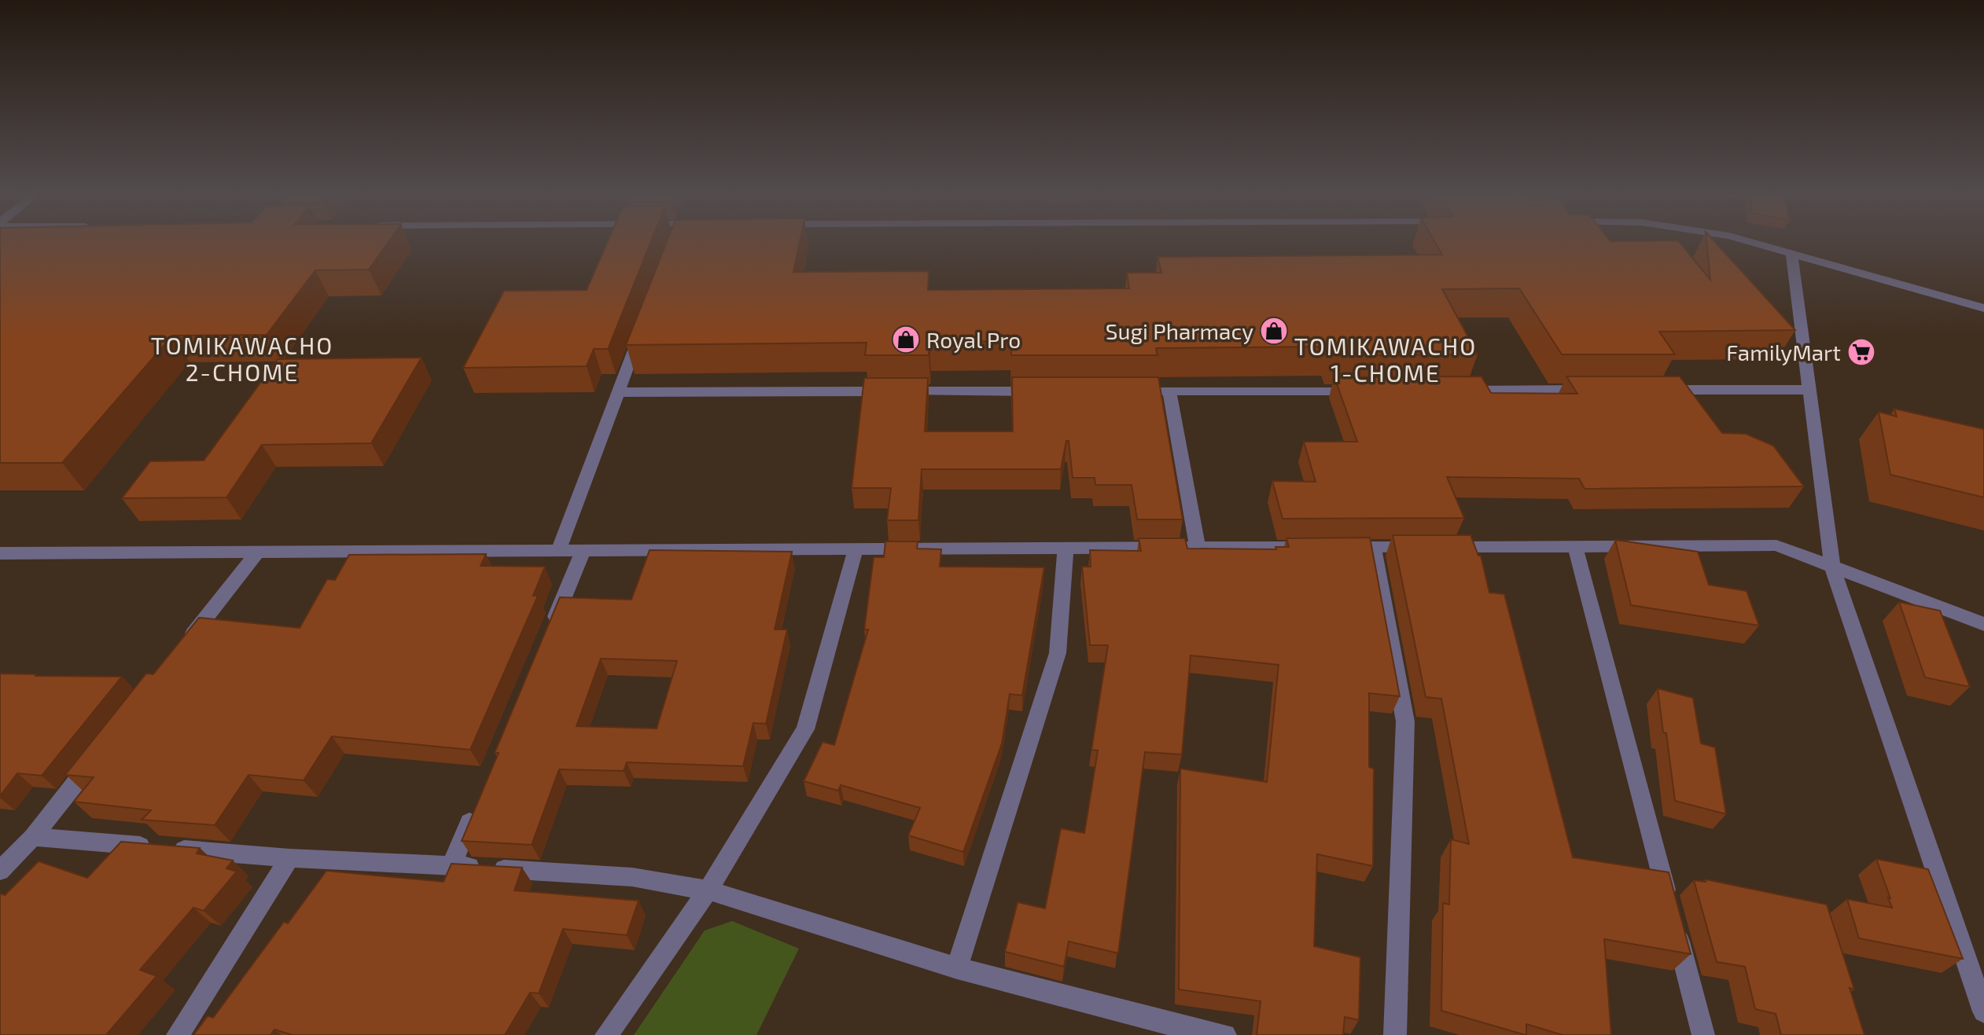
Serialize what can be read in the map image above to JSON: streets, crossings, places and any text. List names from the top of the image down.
{
  "districts": ["TOMIKAWACHO 2-CHOME", "TOMIKAWACHO 1-CHOME"],
  "places": {
    "shop": ["Sugi Pharmacy", "Royal Pro"],
    "supermarket": ["FamilyMart"]
  }
}
